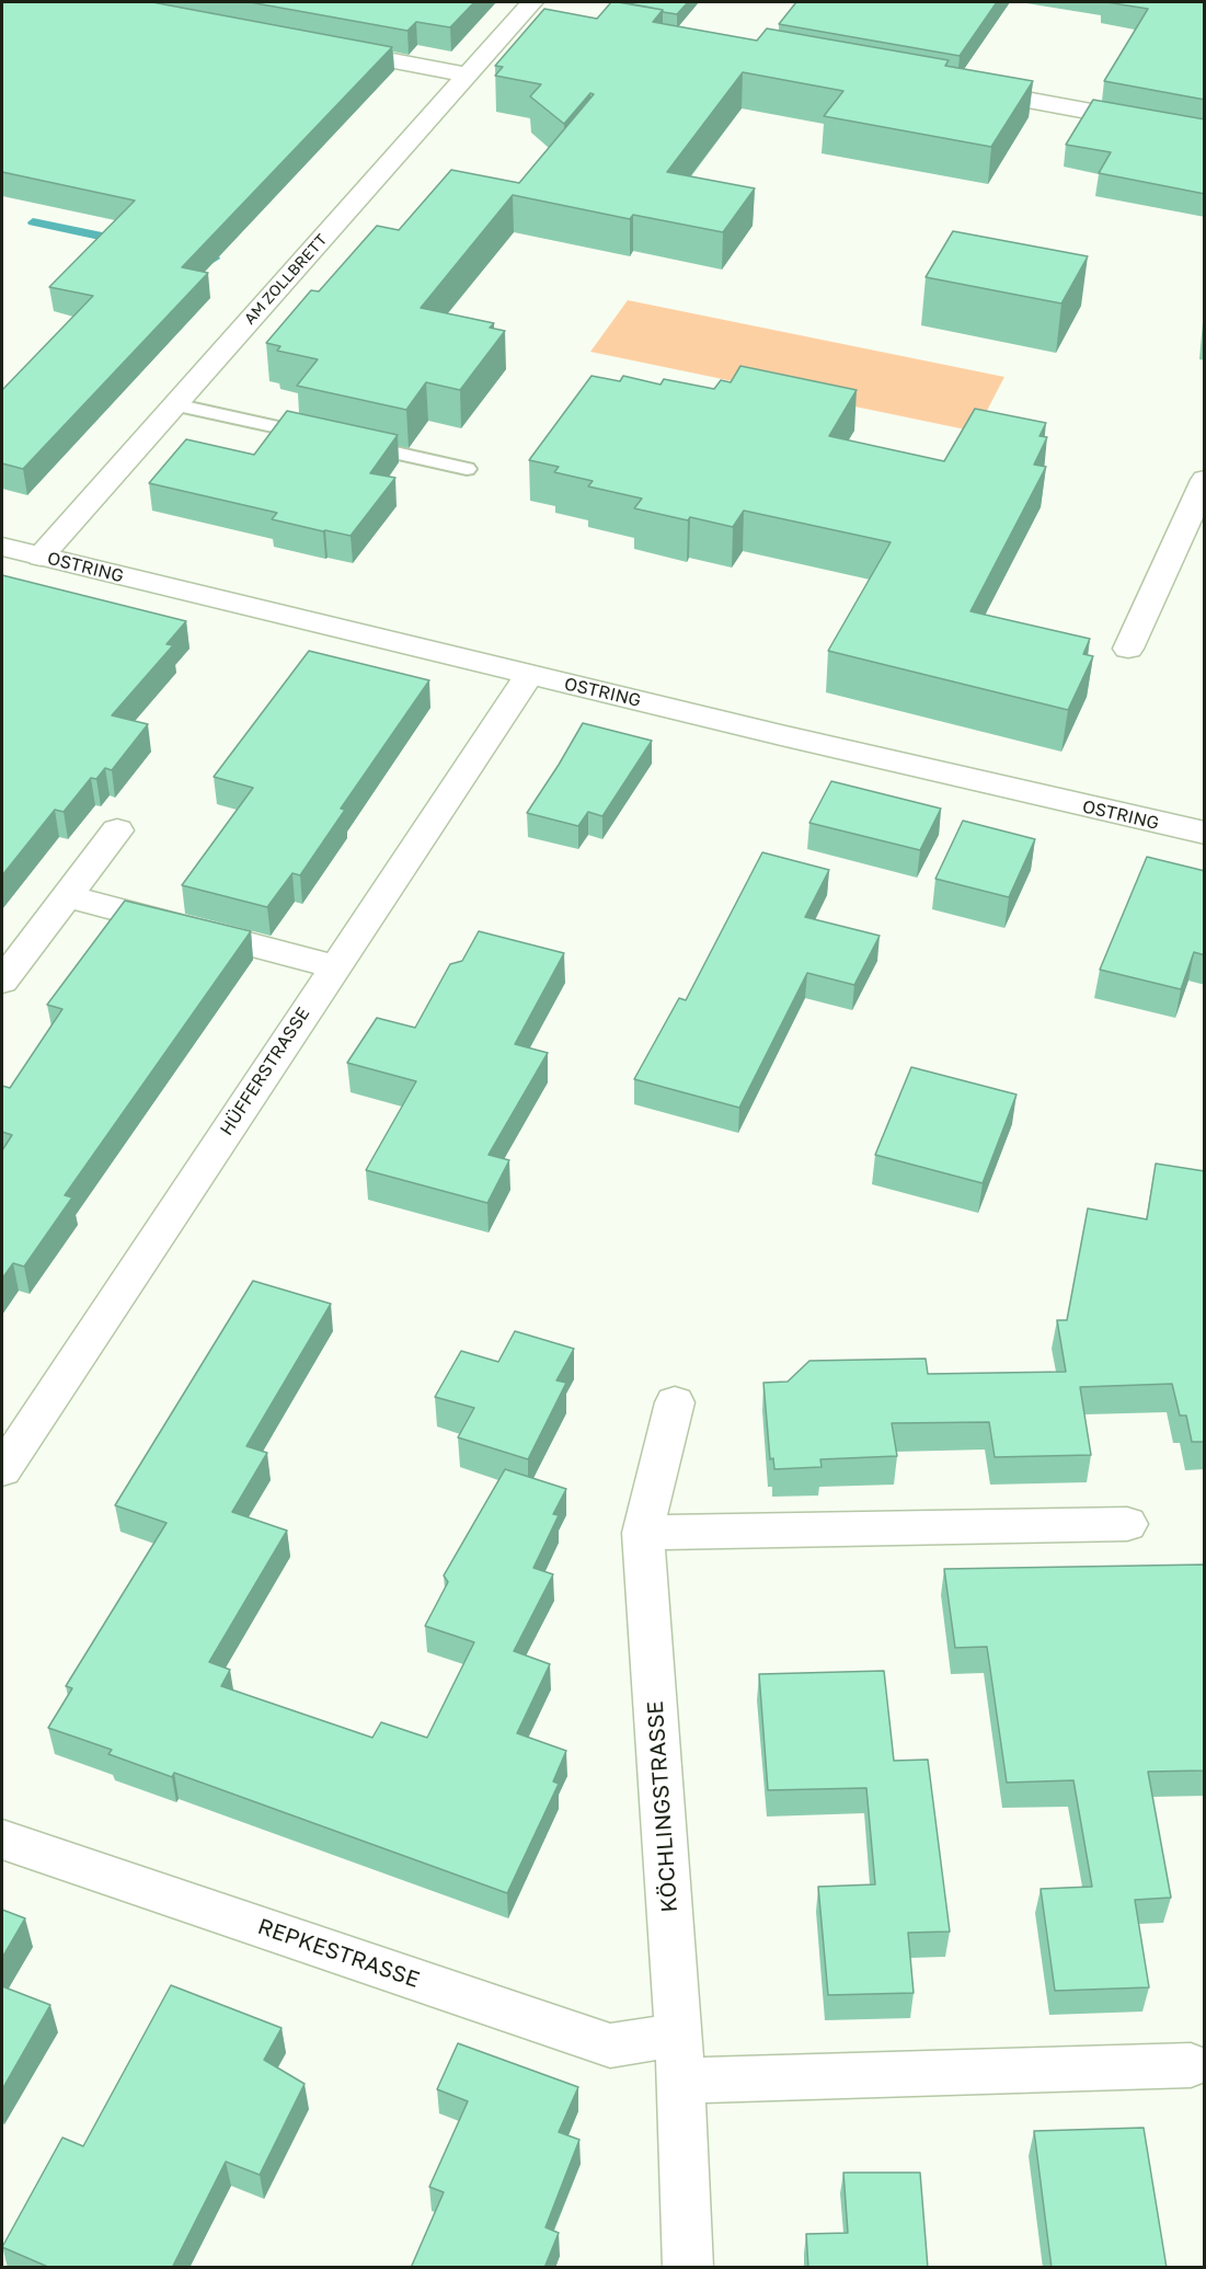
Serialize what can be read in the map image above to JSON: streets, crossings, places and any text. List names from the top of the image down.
{
  "streets": {
    "street": [
      "AM ZOLLBRETT",
      "OSTRING",
      "HÜFFERSTRASSE",
      "KÖCHLINGSTRASSE",
      "REPKESTRASSE"
    ]
  },
  "crossings": [
    ["AM ZOLLBRETT", "OSTRING"],
    ["OSTRING", "HÜFFERSTRASSE"],
    ["KÖCHLINGSTRASSE", "REPKESTRASSE"]
  ]
}
